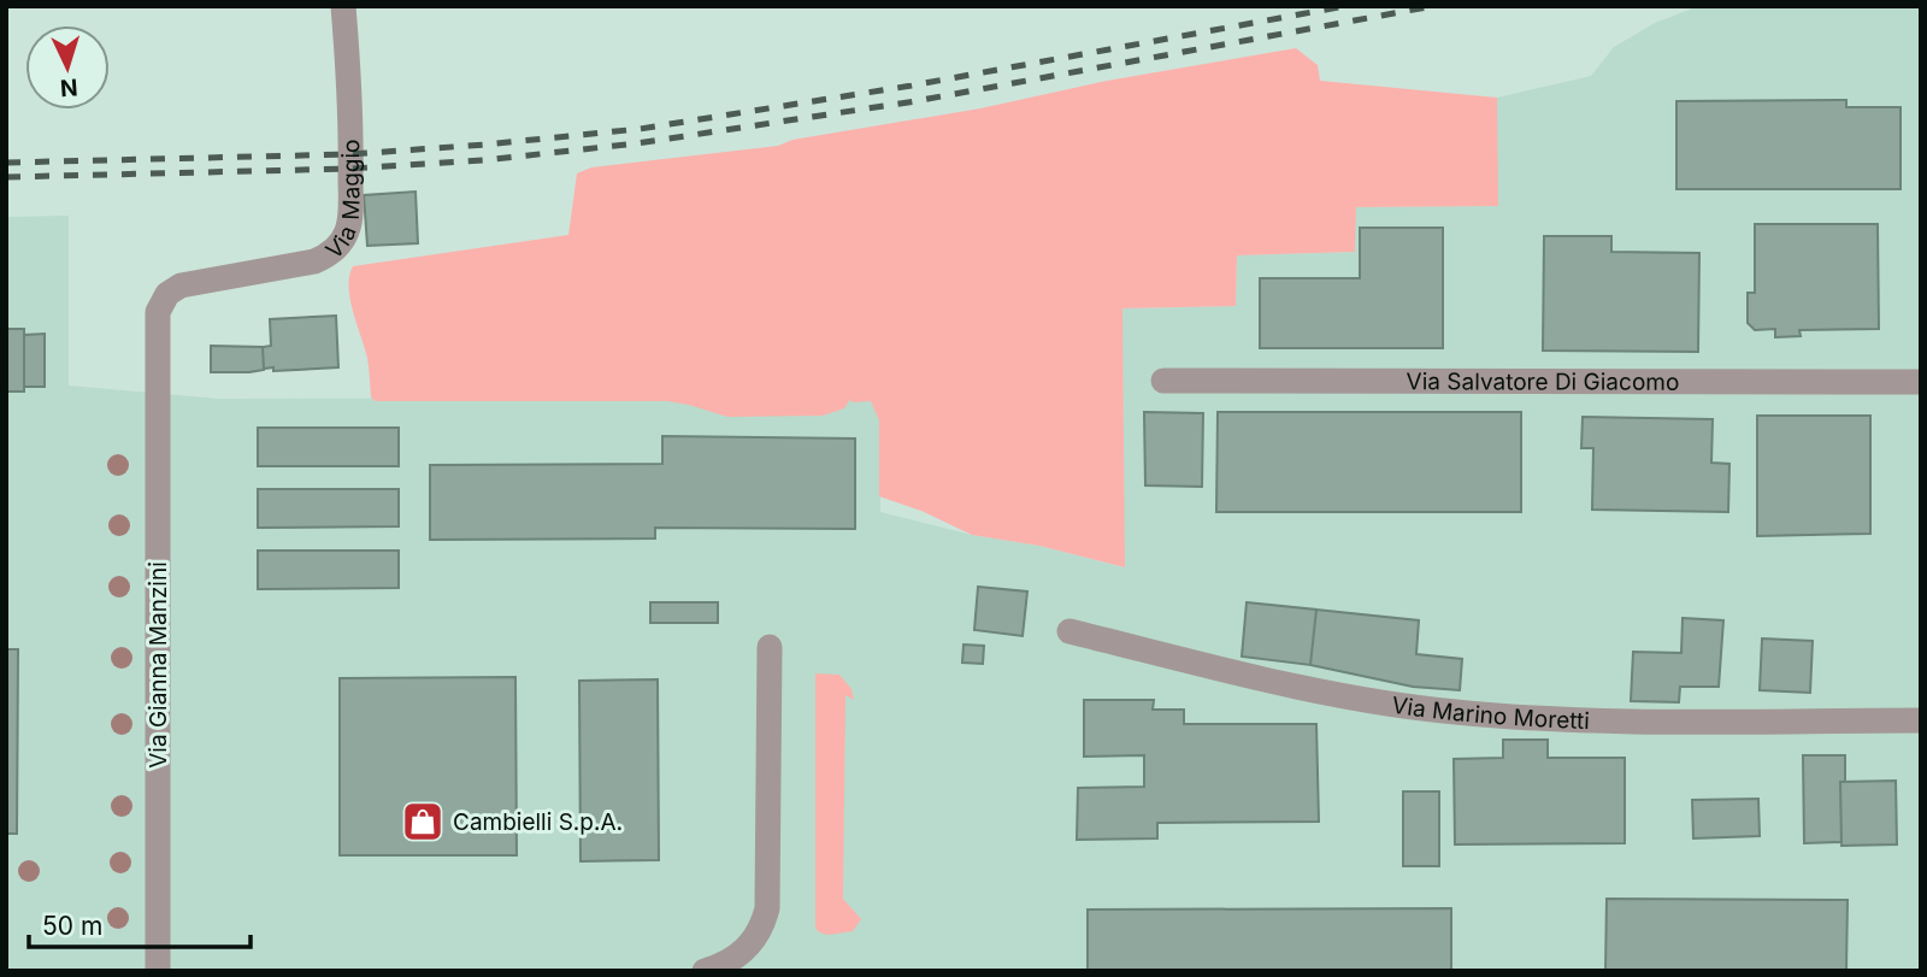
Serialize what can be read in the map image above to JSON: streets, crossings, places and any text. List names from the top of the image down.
{
  "streets": {
    "street": [
      "Via Maggio",
      "Via Salvatore Di Giacomo",
      "Via Gianna Manzini",
      "Via Marino Moretti"
    ]
  },
  "crossings": [
    ["Via Maggio", "Via Gianna Manzini"]
  ],
  "places": {
    "shop": ["Cambielli S.p.A."]
  },
  "scale_bar": "50 m",
  "north": "bottom"
}
